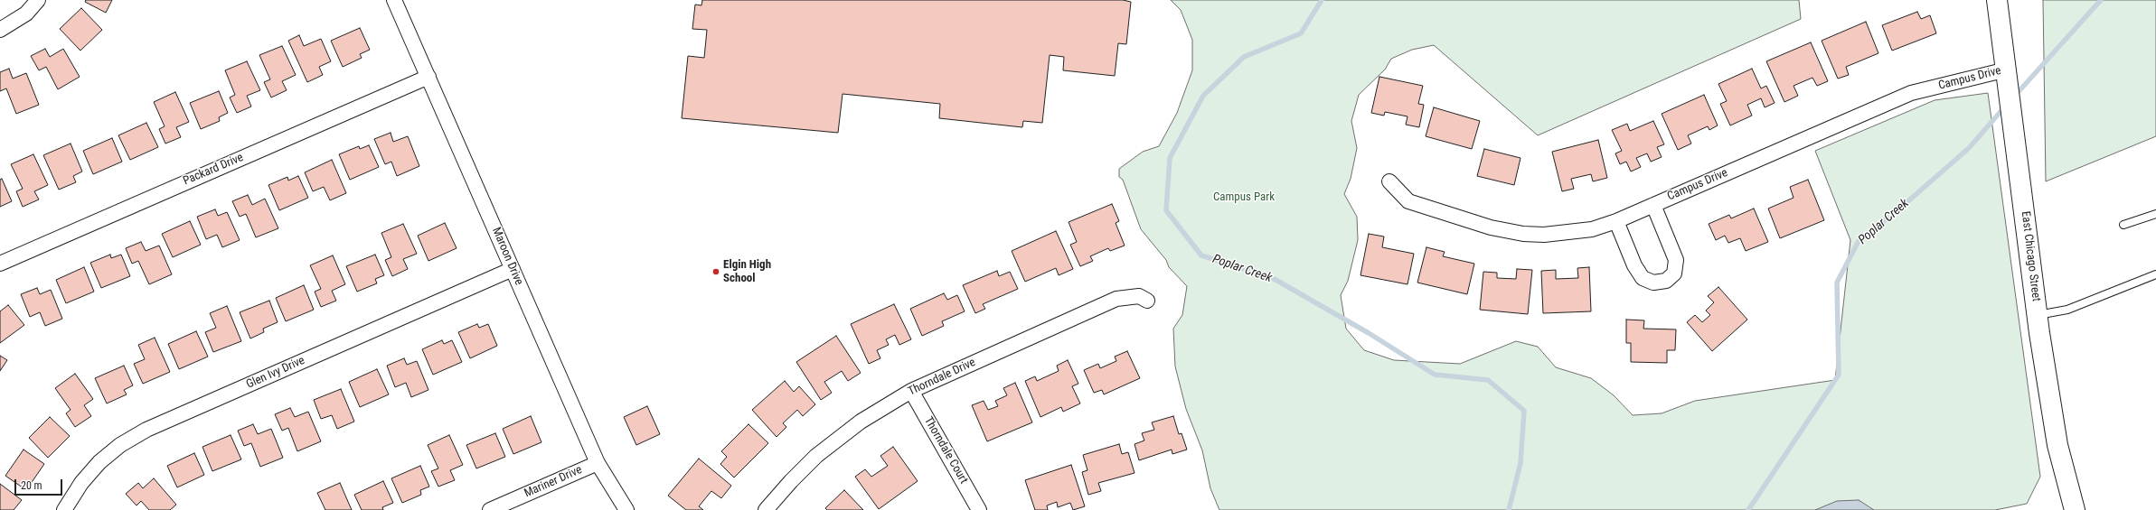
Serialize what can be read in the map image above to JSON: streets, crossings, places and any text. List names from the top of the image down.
{
  "streets": {
    "main road": ["East Chicago Street"],
    "street": [
      "Campus Drive",
      "Packard Drive",
      "Maroon Drive",
      "Glen Ivy Drive",
      "Thorndale Drive",
      "Thorndale Court",
      "Mariner Drive"
    ]
  },
  "crossings": [
    ["Campus Drive", "East Chicago Street"],
    ["Packard Drive", "Maroon Drive"],
    ["Maroon Drive", "Glen Ivy Drive"],
    ["Maroon Drive", "Mariner Drive"],
    ["Thorndale Drive", "Thorndale Court"]
  ],
  "water": ["Poplar Creek"],
  "parks": ["Campus Park"],
  "places": ["Elgin High School"],
  "scale_bar": "20 m"
}
